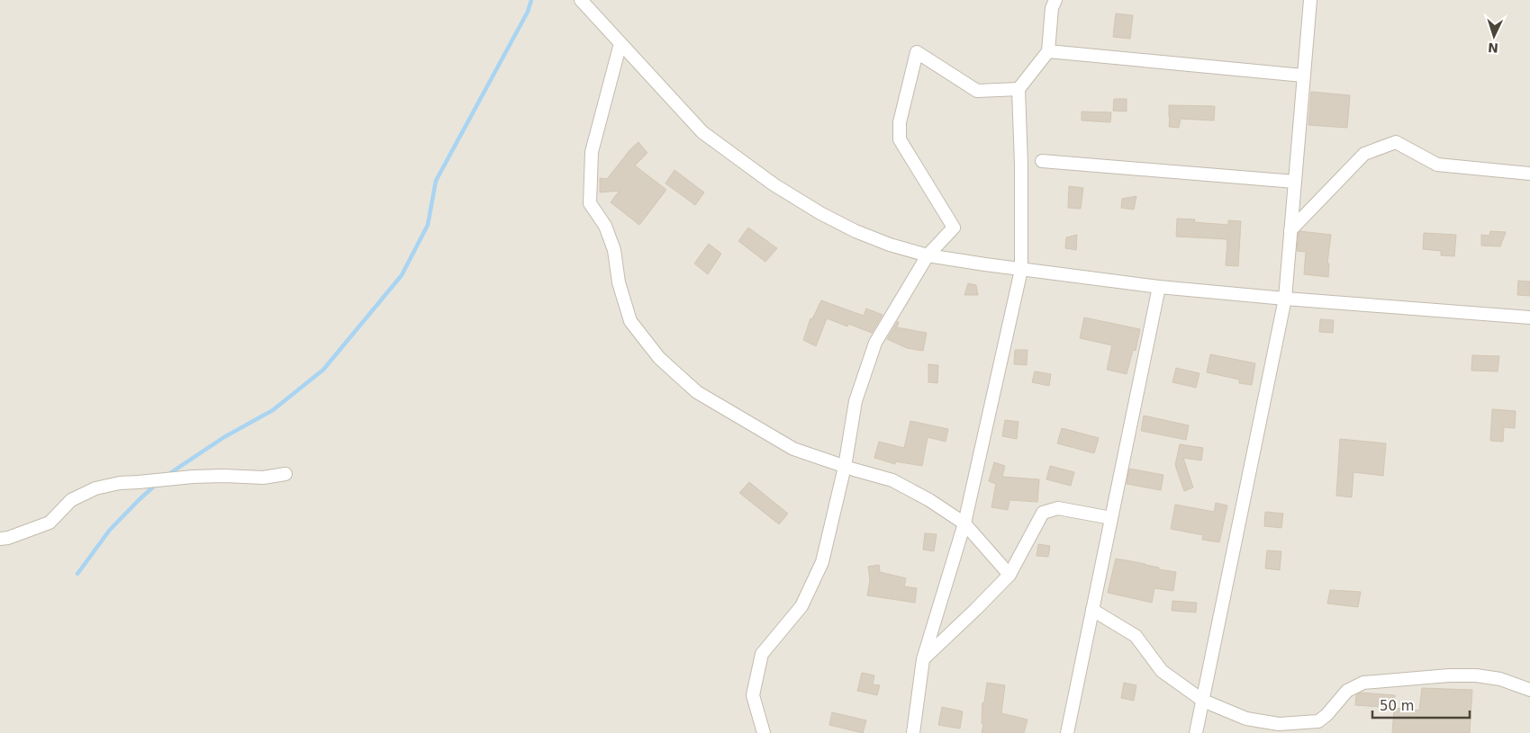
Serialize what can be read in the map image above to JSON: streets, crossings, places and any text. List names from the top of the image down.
{
  "scale_bar": "50 m",
  "north": "bottom"
}
